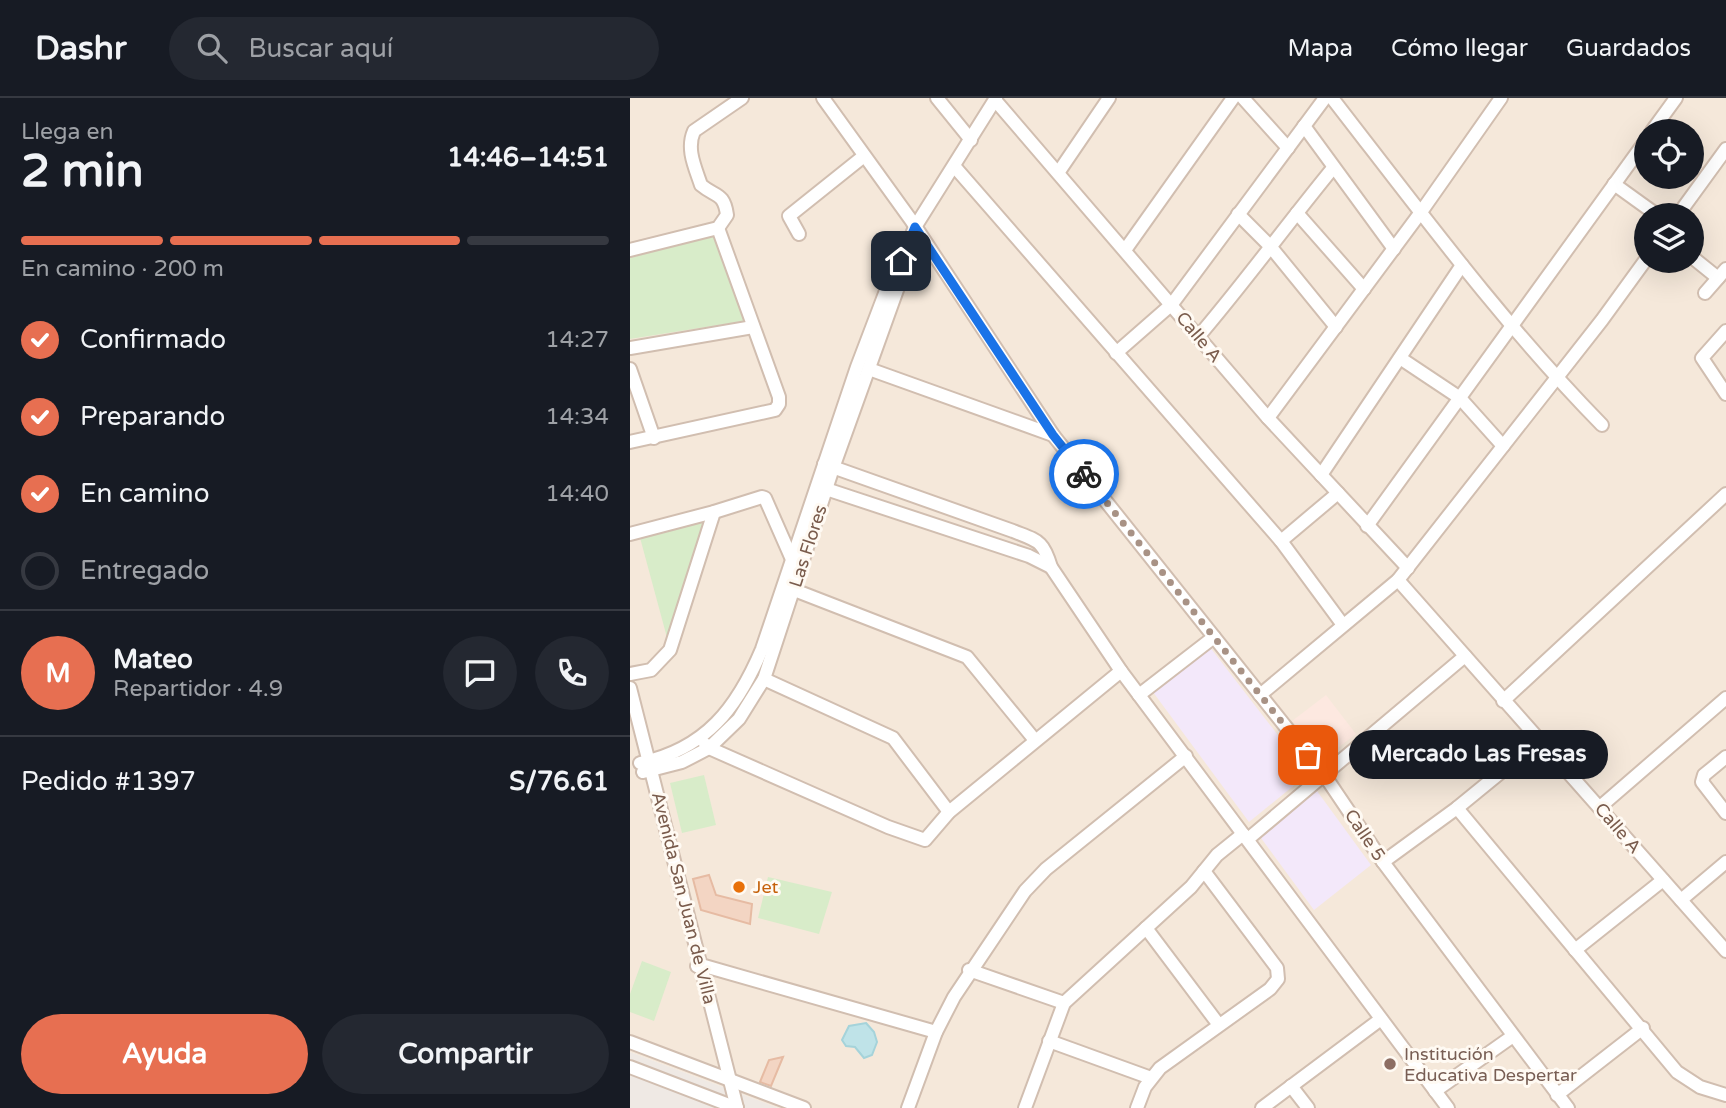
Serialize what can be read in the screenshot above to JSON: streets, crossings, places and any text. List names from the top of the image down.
{
  "streets": {
    "street": [
      "Calle A",
      "Las Flores",
      "Calle 5",
      "Avenida San Juan de Villa"
    ]
  },
  "crossings": [
    ["Calle A", "Las Flores"],
    ["Las Flores", "Calle 5"],
    ["Las Flores", "Avenida San Juan de Villa"]
  ],
  "places": ["Mercado Las Fresas", "Jet", "Institución Educativa Despertar"],
  "page": {
    "header": "Dashr",
    "search": "Buscar aquí",
    "nav": ["Mapa", "Cómo llegar", "Guardados"],
    "heading": ["2 min", "Llega en", "14:46–14:51"],
    "panel": [
      "Mateo",
      "Repartidor · 4.9",
      "Pedido #1397",
      "S/76.61"
    ],
    "bar": "En camino · 200 m",
    "list": [
      ["Confirmado", "14:27"],
      ["Preparando", "14:34"],
      ["En camino", "14:40"],
      "Entregado"
    ],
    "round": "M",
    "bubble": "Mercado Las Fresas",
    "buttons": ["Ayuda", "Compartir"]
  }
}
